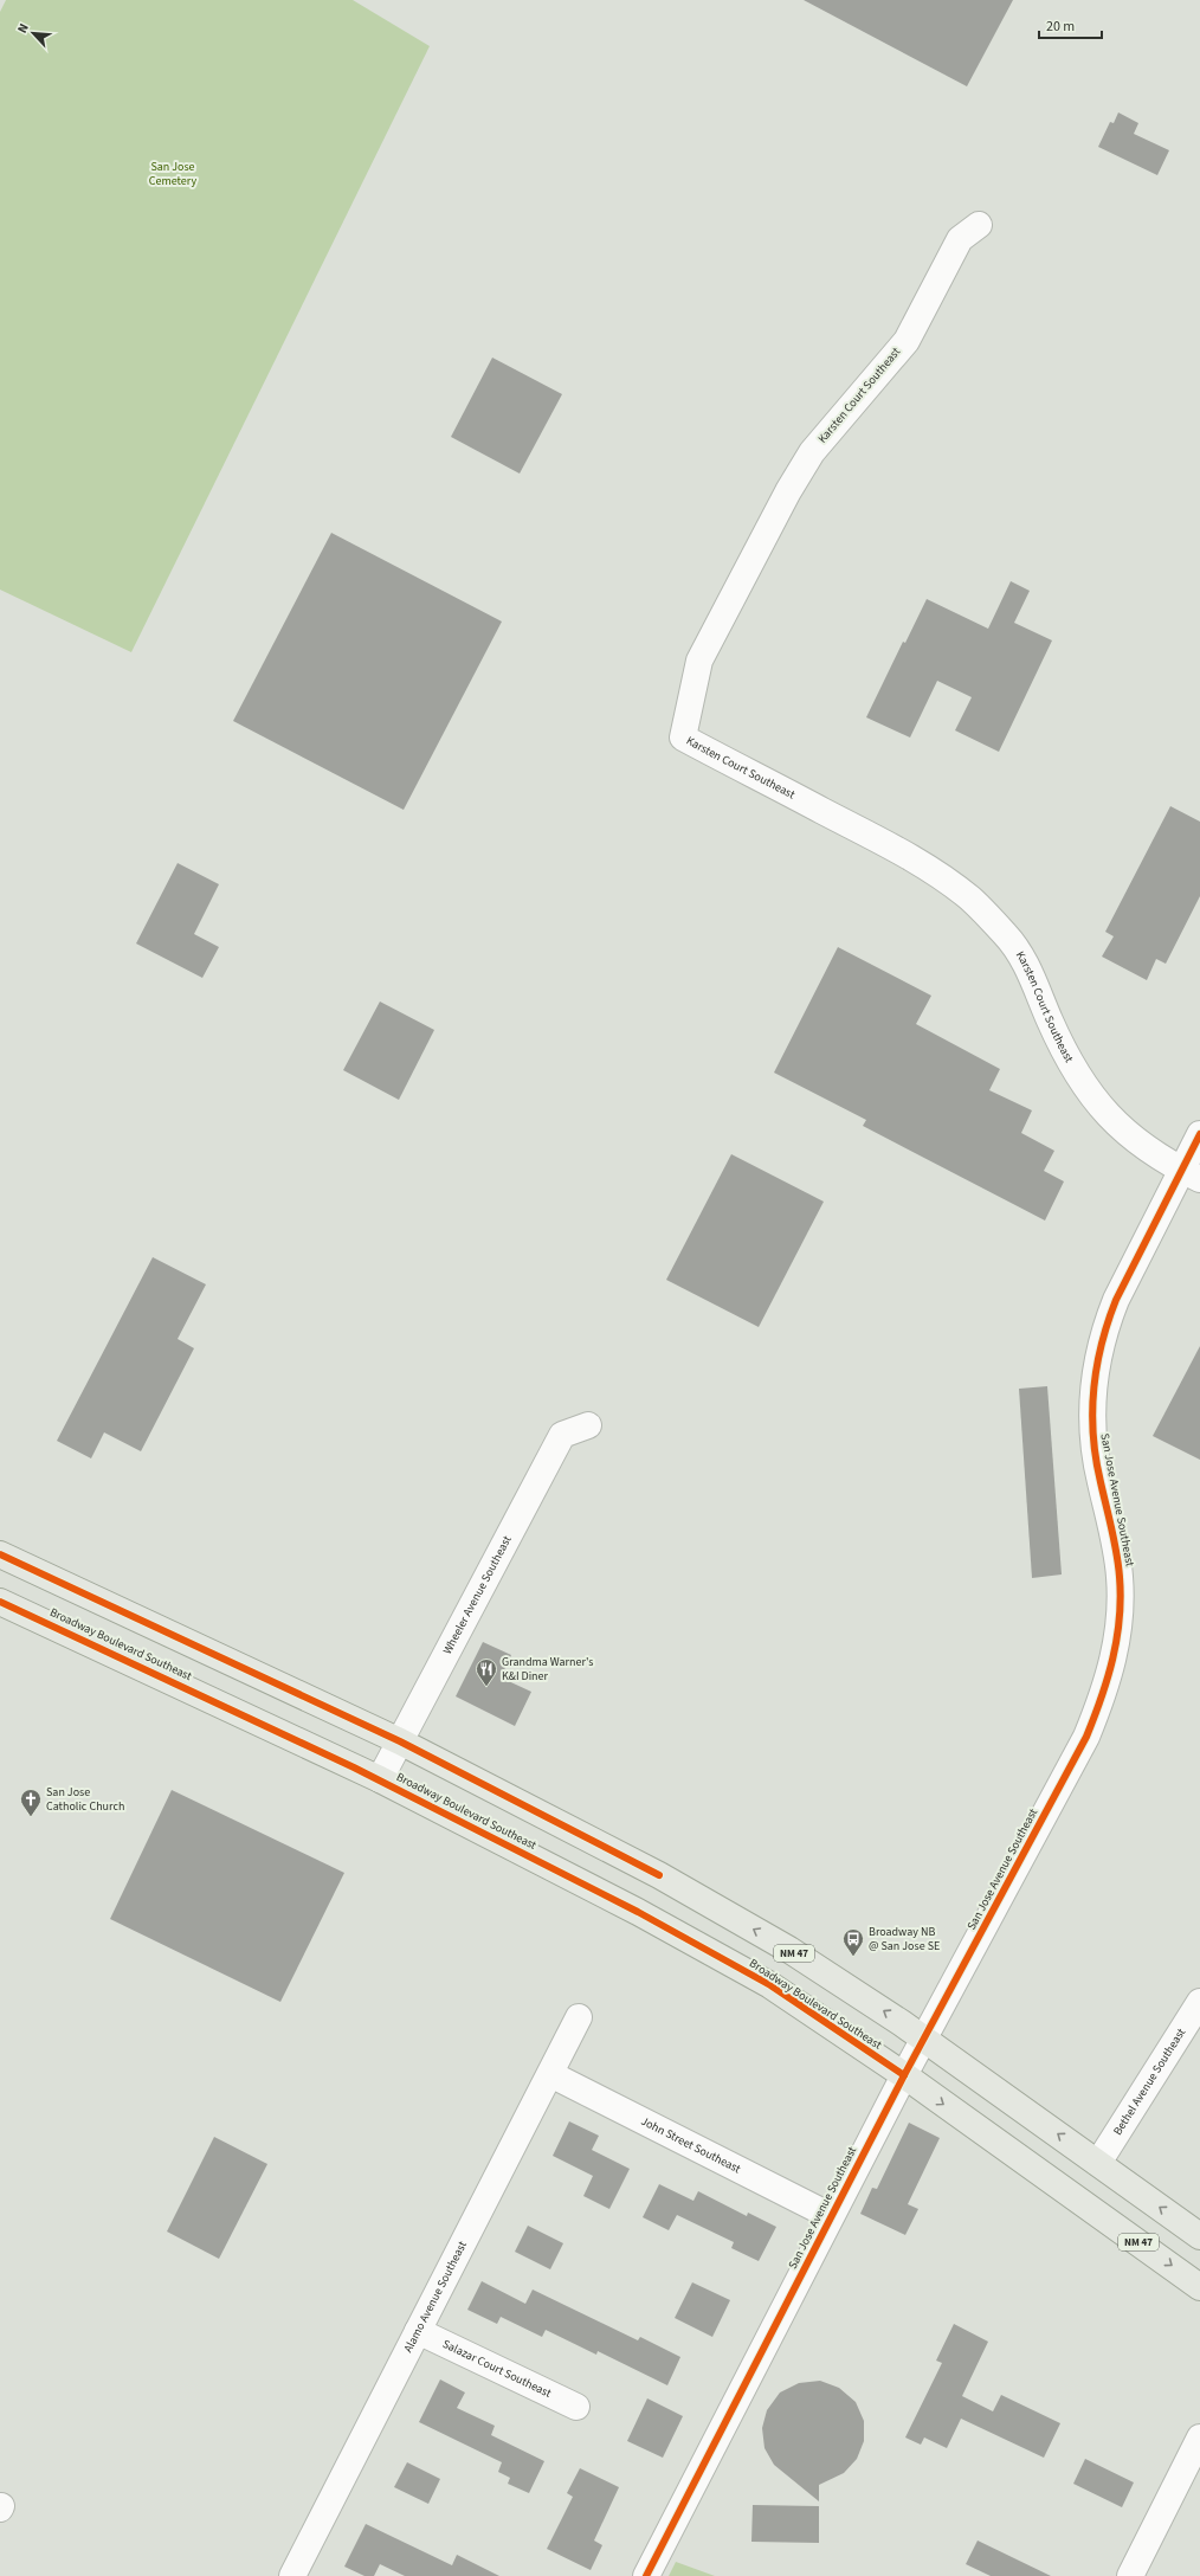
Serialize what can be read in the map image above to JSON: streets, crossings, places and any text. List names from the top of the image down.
{
  "streets": {
    "main road": ["Broadway Boulevard Southeast", "NM 47"],
    "street": [
      "Karsten Court Southeast",
      "San Jose Avenue Southeast",
      "Wheeler Avenue Southeast",
      "Bethel Avenue Southeast",
      "John Street Southeast",
      "Alamo Avenue Southeast",
      "Salazar Court Southeast"
    ]
  },
  "crossings": [
    ["Karsten Court Southeast", "San Jose Avenue Southeast"],
    ["San Jose Avenue Southeast", "Broadway Boulevard Southeast"],
    ["San Jose Avenue Southeast", "NM 47"],
    ["San Jose Avenue Southeast", "John Street Southeast"],
    ["Wheeler Avenue Southeast", "Broadway Boulevard Southeast"],
    ["Wheeler Avenue Southeast", "NM 47"],
    ["NM 47", "Bethel Avenue Southeast"],
    ["John Street Southeast", "Alamo Avenue Southeast"],
    ["Alamo Avenue Southeast", "Salazar Court Southeast"]
  ],
  "parks": ["San Jose Cemetery"],
  "places": {
    "restaurant": ["Grandma Warner's K&I Diner"],
    "church": ["San Jose Catholic Church"],
    "bus stop": ["Broadway NB @ San Jose SE"]
  },
  "scale_bar": "20 m",
  "north": "top left"
}
